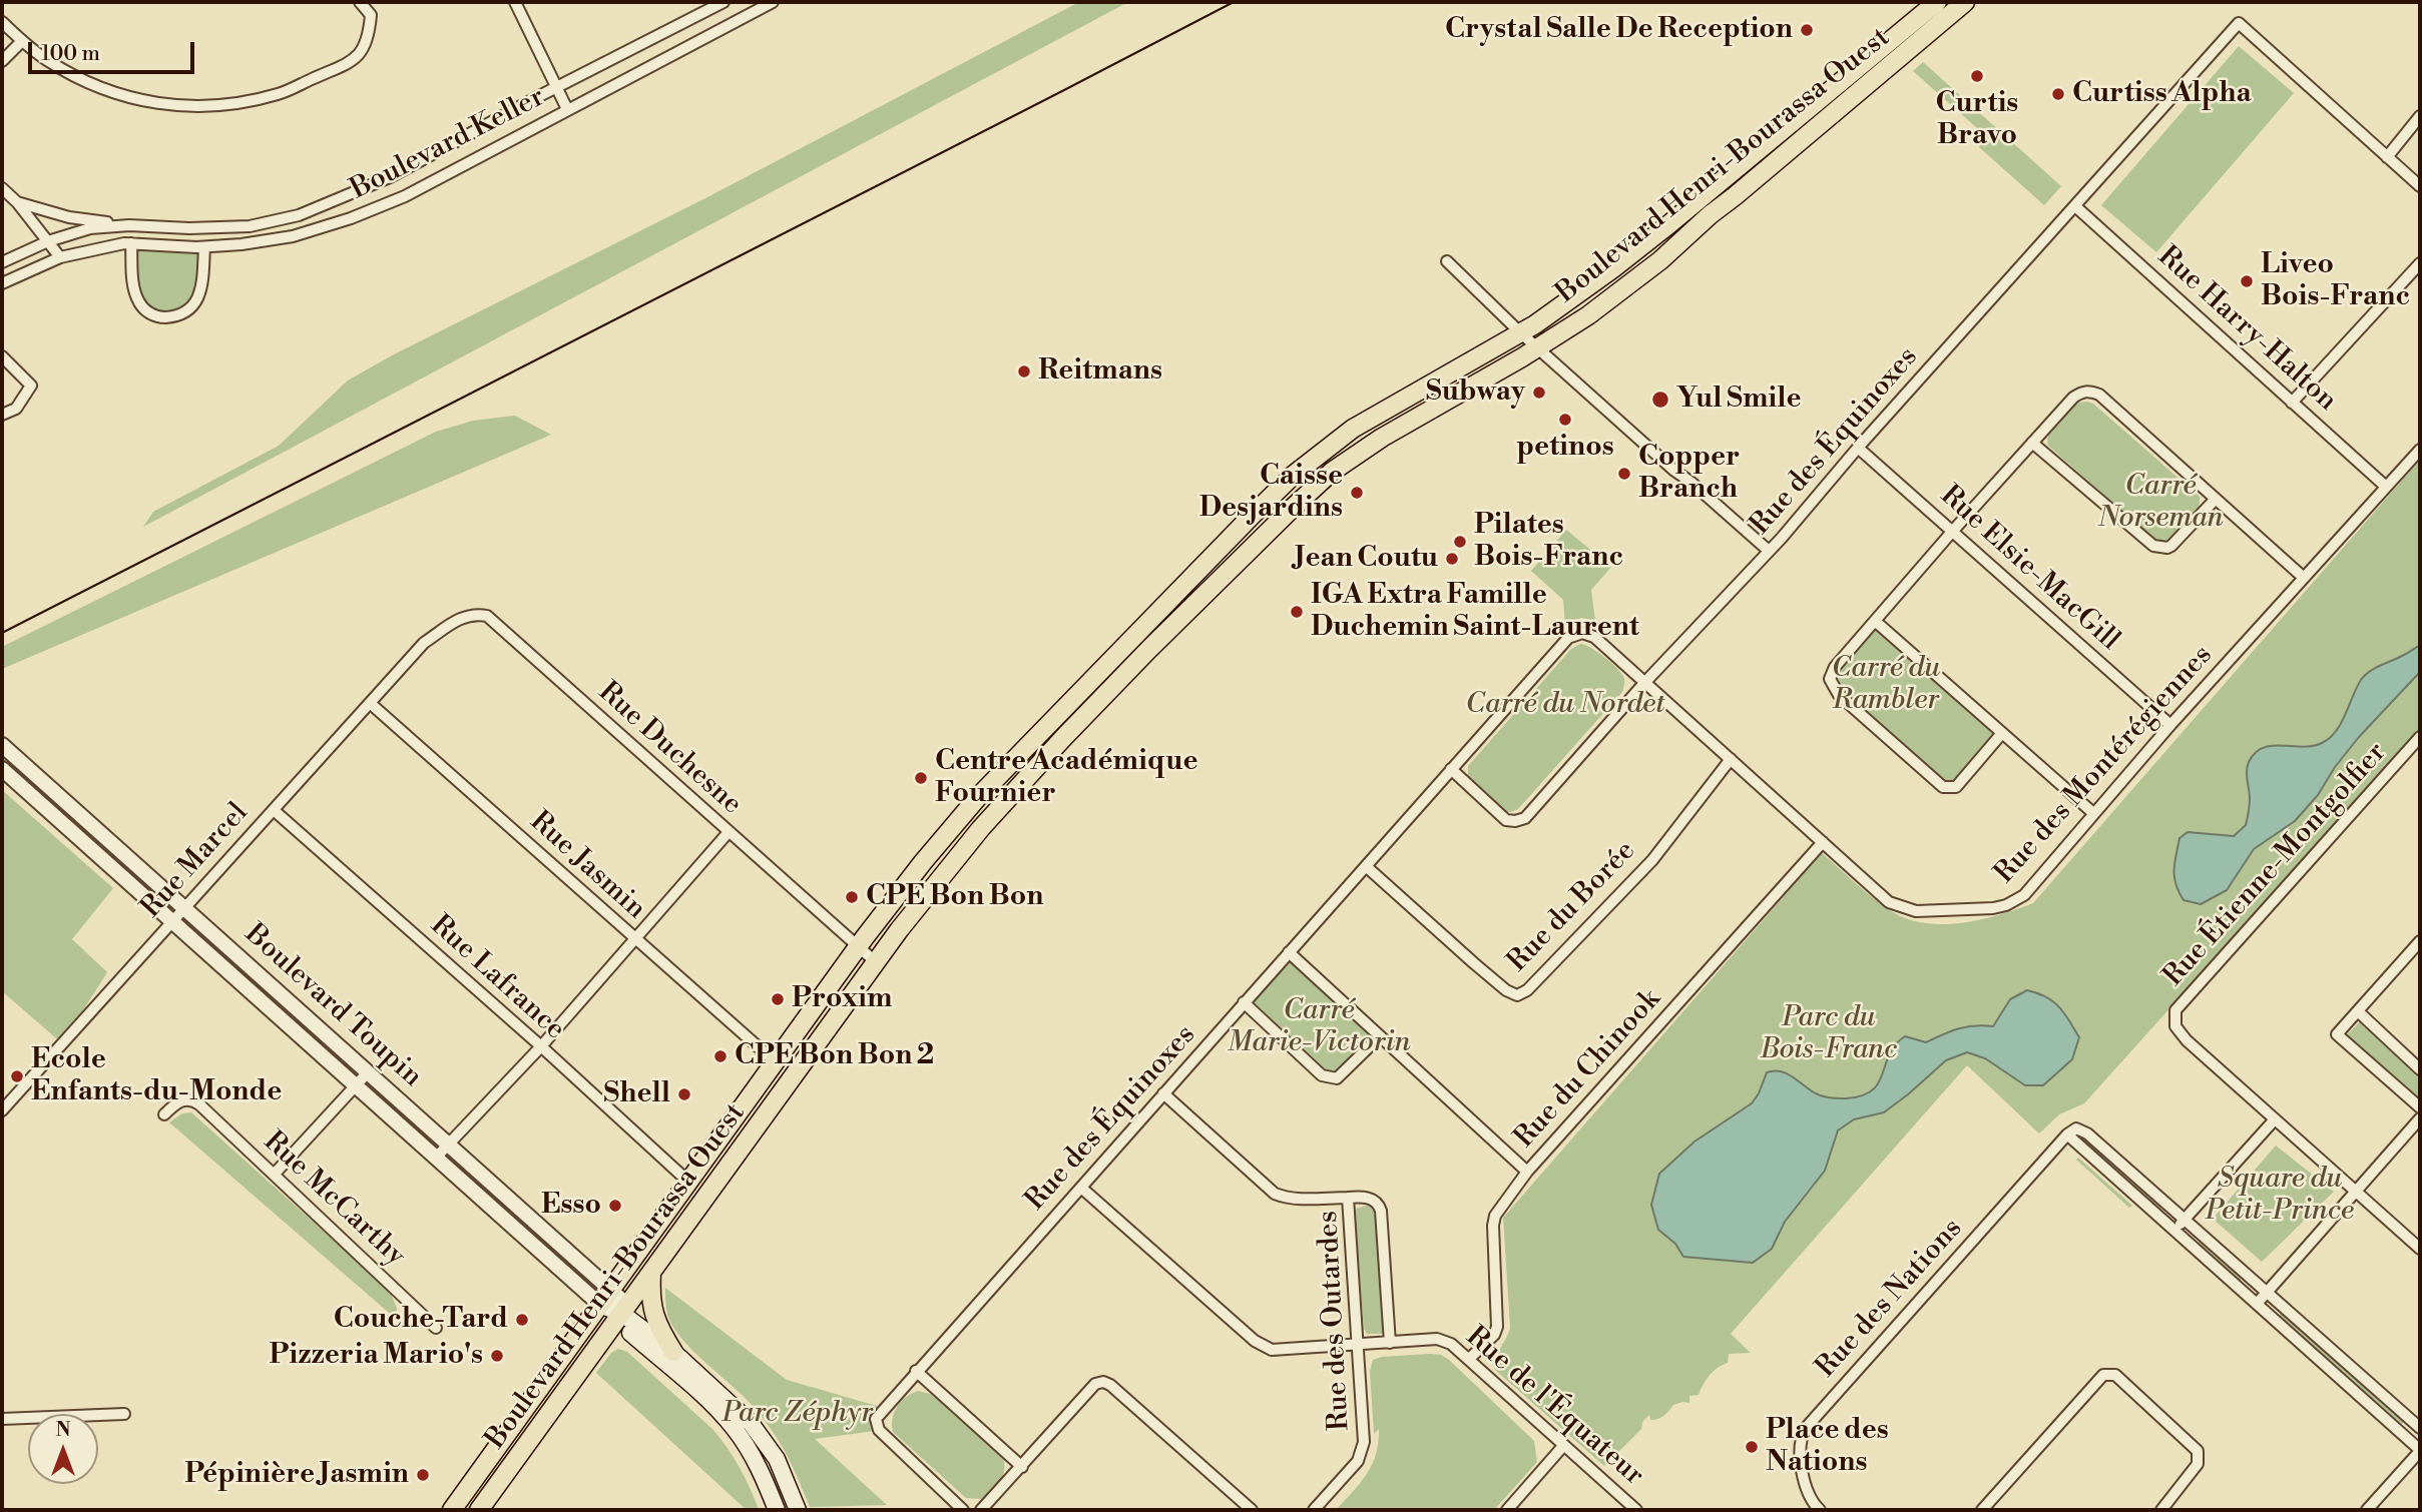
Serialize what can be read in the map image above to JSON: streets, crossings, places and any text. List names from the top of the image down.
{
  "streets": {
    "main road": ["Boulevard Henri-Bourassa Ouest", "Boulevard Toupin"],
    "street": [
      "Boulevard Keller",
      "Rue Harry-Halton",
      "Rue des Équinoxes",
      "Rue Elsie-MacGill",
      "Rue Duchesne",
      "Rue des Montérégiennes",
      "Rue Marcel",
      "Rue Étienne-Montgolfier",
      "Rue Jasmin",
      "Rue du Borée",
      "Rue Lafrance",
      "Rue du Chinook",
      "Rue McCarthy",
      "Rue des Nations",
      "Rue des Outardes",
      "Rue de l'Équateur"
    ]
  },
  "crossings": [
    ["Boulevard Henri-Bourassa Ouest", "Rue Duchesne"],
    ["Boulevard Henri-Bourassa Ouest", "Rue Jasmin"],
    ["Boulevard Henri-Bourassa Ouest", "Rue Lafrance"],
    ["Boulevard Henri-Bourassa Ouest", "Boulevard Toupin"],
    ["Rue Harry-Halton", "Rue des Équinoxes"],
    ["Rue Harry-Halton", "Rue des Montérégiennes"],
    ["Rue des Équinoxes", "Rue Elsie-MacGill"],
    ["Rue des Équinoxes", "Rue des Montérégiennes"],
    ["Rue des Équinoxes", "Rue du Borée"],
    ["Rue des Équinoxes", "Rue de l'Équateur"],
    ["Rue Elsie-MacGill", "Rue des Montérégiennes"],
    ["Rue Duchesne", "Rue Marcel"],
    ["Rue des Montérégiennes", "Rue du Borée"],
    ["Rue des Montérégiennes", "Rue du Chinook"],
    ["Rue Marcel", "Rue Jasmin"],
    ["Rue Marcel", "Rue Lafrance"],
    ["Rue Marcel", "Boulevard Toupin"],
    ["Rue du Chinook", "Rue de l'Équateur"],
    ["Rue des Outardes", "Rue de l'Équateur"]
  ],
  "parks": [
    "Carré Norseman",
    "Carré du Rambler",
    "Carré du Nordet",
    "Carré Marie-Victorin",
    "Parc du Bois-Franc",
    "Square du Petit-Prince",
    "Parc Zéphyr"
  ],
  "places": [
    "Crystal Salle De Reception",
    "Curtis Bravo",
    "Curtiss Alpha",
    "Liveo Bois-Franc",
    "Reitmans",
    "Subway",
    "Yul Smile",
    "petinos",
    "Copper Branch",
    "Caisse Desjardins",
    "Pilates Bois-Franc",
    "Jean Coutu",
    "IGA Extra Famille Duchemin Saint-Laurent",
    "Centre Académique Fournier",
    "CPE Bon Bon",
    "Proxim",
    "CPE Bon Bon 2",
    "Ecole Enfants-du-Monde",
    "Shell",
    "Esso",
    "Couche-Tard",
    "Pizzeria Mario's",
    "Place des Nations",
    "Pépinière Jasmin"
  ],
  "scale_bar": "100 m",
  "north": "top"
}
